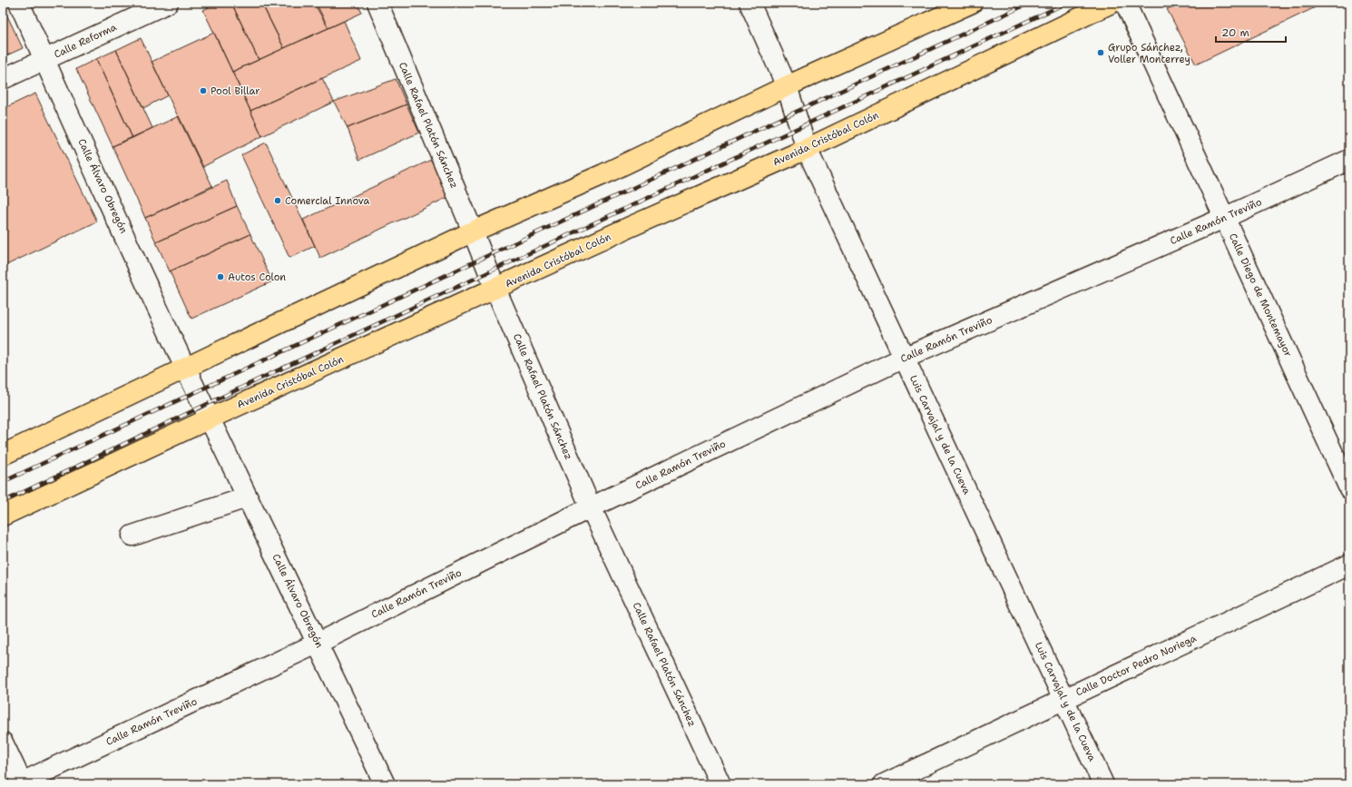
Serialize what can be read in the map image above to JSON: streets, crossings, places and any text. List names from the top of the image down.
{
  "streets": {
    "main road": ["Avenida Cristóbal Colón"],
    "street": [
      "Calle Reforma",
      "Calle Rafael Platón Sánchez",
      "Calle Álvaro Obregón",
      "Calle Ramón Treviño",
      "Calle Diego de Montemayor",
      "Luis Carvajal y de la Cueva",
      "Calle Doctor Pedro Noriega"
    ]
  },
  "crossings": [
    ["Calle Reforma", "Calle Álvaro Obregón"],
    ["Calle Rafael Platón Sánchez", "Avenida Cristóbal Colón"],
    ["Calle Rafael Platón Sánchez", "Calle Ramón Treviño"],
    ["Avenida Cristóbal Colón", "Calle Álvaro Obregón"],
    ["Avenida Cristóbal Colón", "Luis Carvajal y de la Cueva"],
    ["Calle Álvaro Obregón", "Calle Ramón Treviño"],
    ["Calle Ramón Treviño", "Calle Diego de Montemayor"],
    ["Calle Ramón Treviño", "Luis Carvajal y de la Cueva"],
    ["Luis Carvajal y de la Cueva", "Calle Doctor Pedro Noriega"]
  ],
  "places": [
    "Grupo Sánchez, Voller Monterrey",
    "Pool Billar",
    "Comercial Innova",
    "Autos Colon"
  ],
  "scale_bar": "20 m"
}
